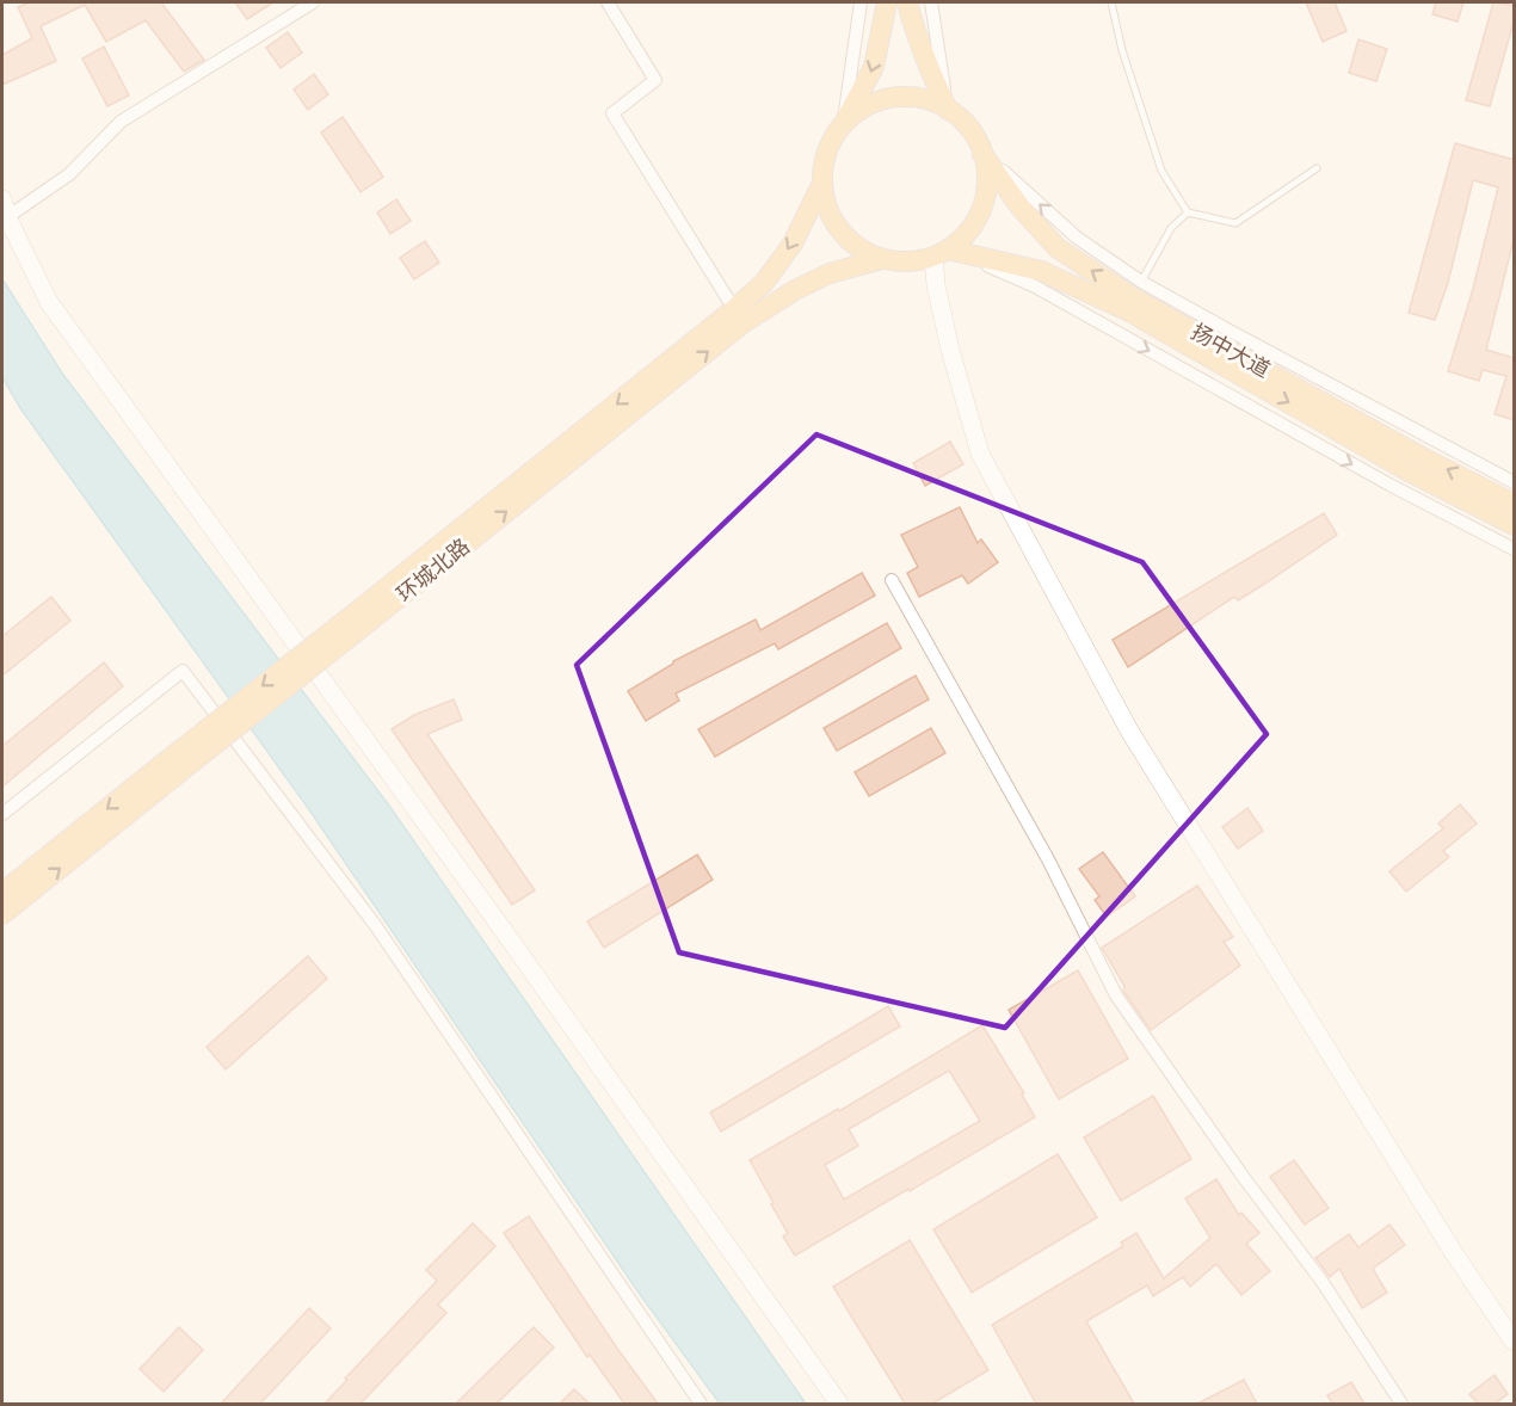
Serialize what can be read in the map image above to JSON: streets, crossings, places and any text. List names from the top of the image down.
{
  "streets": {
    "main road": ["扬中大道", "环城北路"]
  },
  "crossings": [
    ["扬中大道", "环城北路"]
  ]
}
